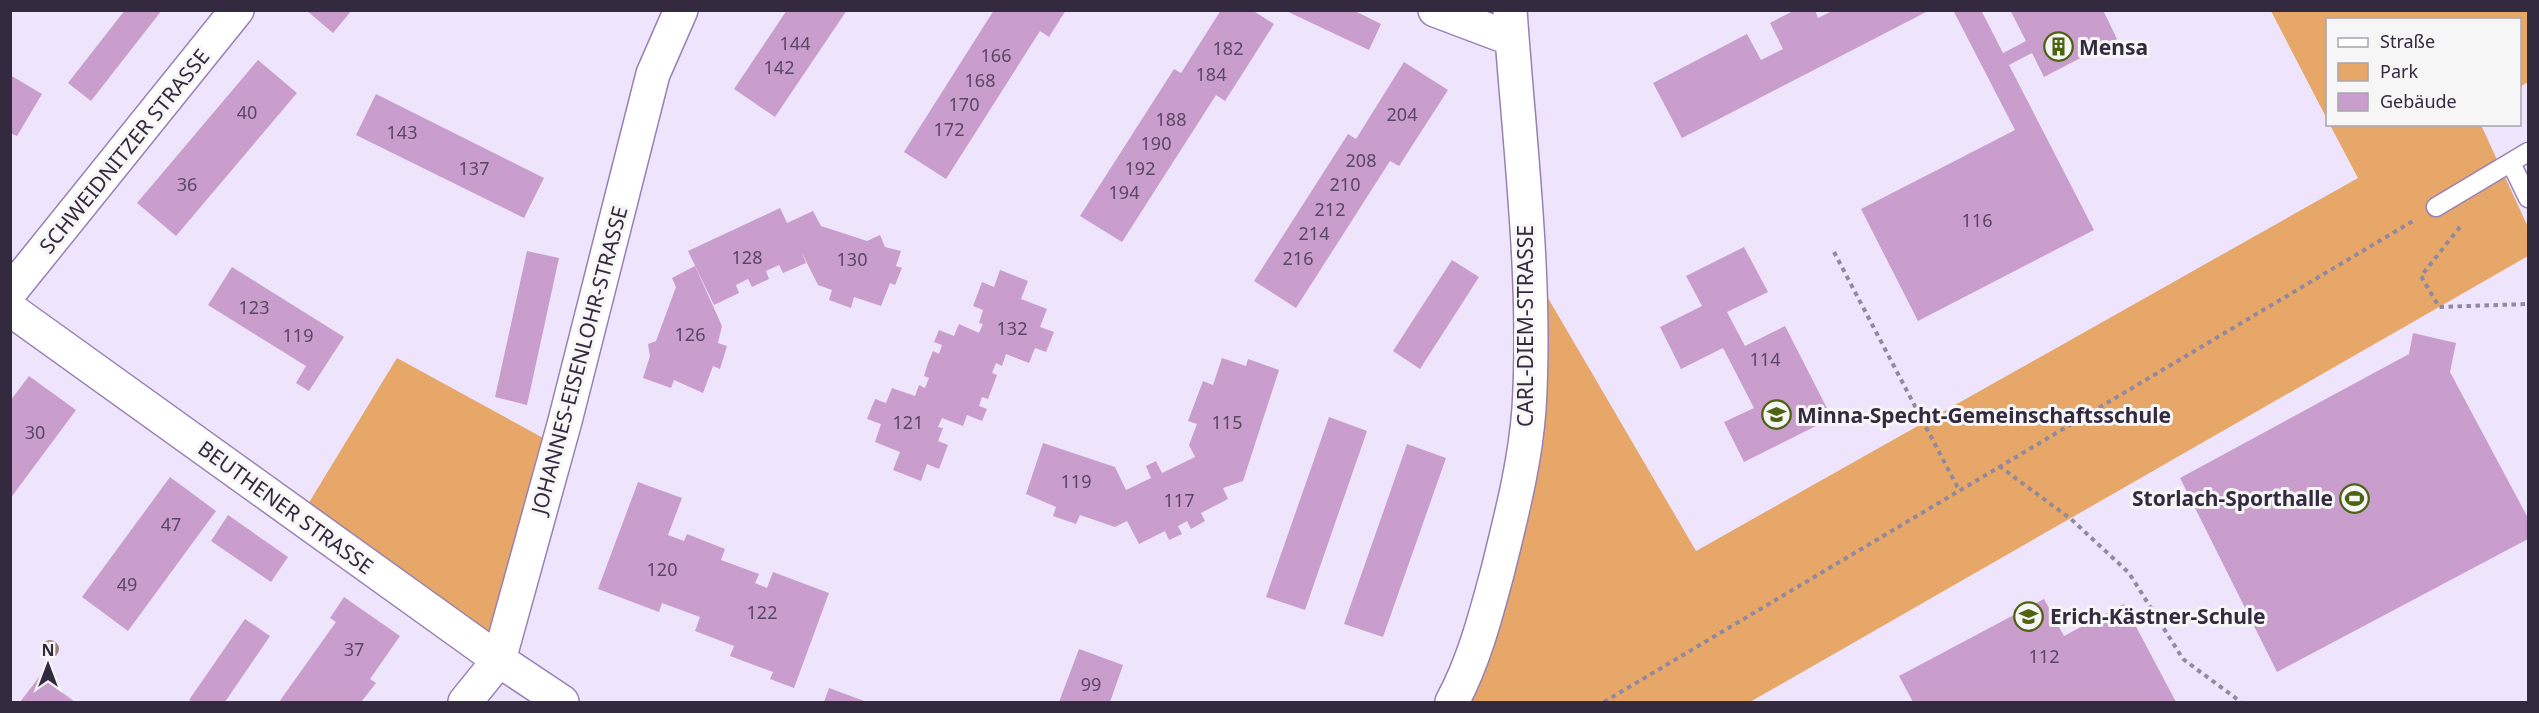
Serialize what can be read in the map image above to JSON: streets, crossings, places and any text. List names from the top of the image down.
{
  "streets": {
    "street": [
      "SCHWEIDNITZER STRASSE",
      "CARL-DIEM-STRASSE",
      "JOHANNES-EISENLOHR-STRASSE",
      "BEUTHENER STRASSE"
    ]
  },
  "crossings": [
    ["JOHANNES-EISENLOHR-STRASSE", "BEUTHENER STRASSE"]
  ],
  "places": {
    "building": ["Mensa"],
    "school or university": ["Minna-Specht-Gemeinschaftsschule", "Erich-Kästner-Schule"],
    "sports": ["Storlach-Sporthalle"]
  },
  "house_numbers": [
    "144",
    "182",
    "166",
    "142",
    "184",
    "168",
    "170",
    "40",
    "204",
    "188",
    "172",
    "143",
    "190",
    "208",
    "137",
    "192",
    "36",
    "210",
    "194",
    "212",
    "116",
    "214",
    "128",
    "216",
    "130",
    "123",
    "132",
    "126",
    "119",
    "114",
    "121",
    "115",
    "30",
    "119",
    "117",
    "47",
    "120",
    "49",
    "122",
    "37",
    "112",
    "99"
  ],
  "legend": ["Straße", "Park", "Gebäude"],
  "north": "top"
}
